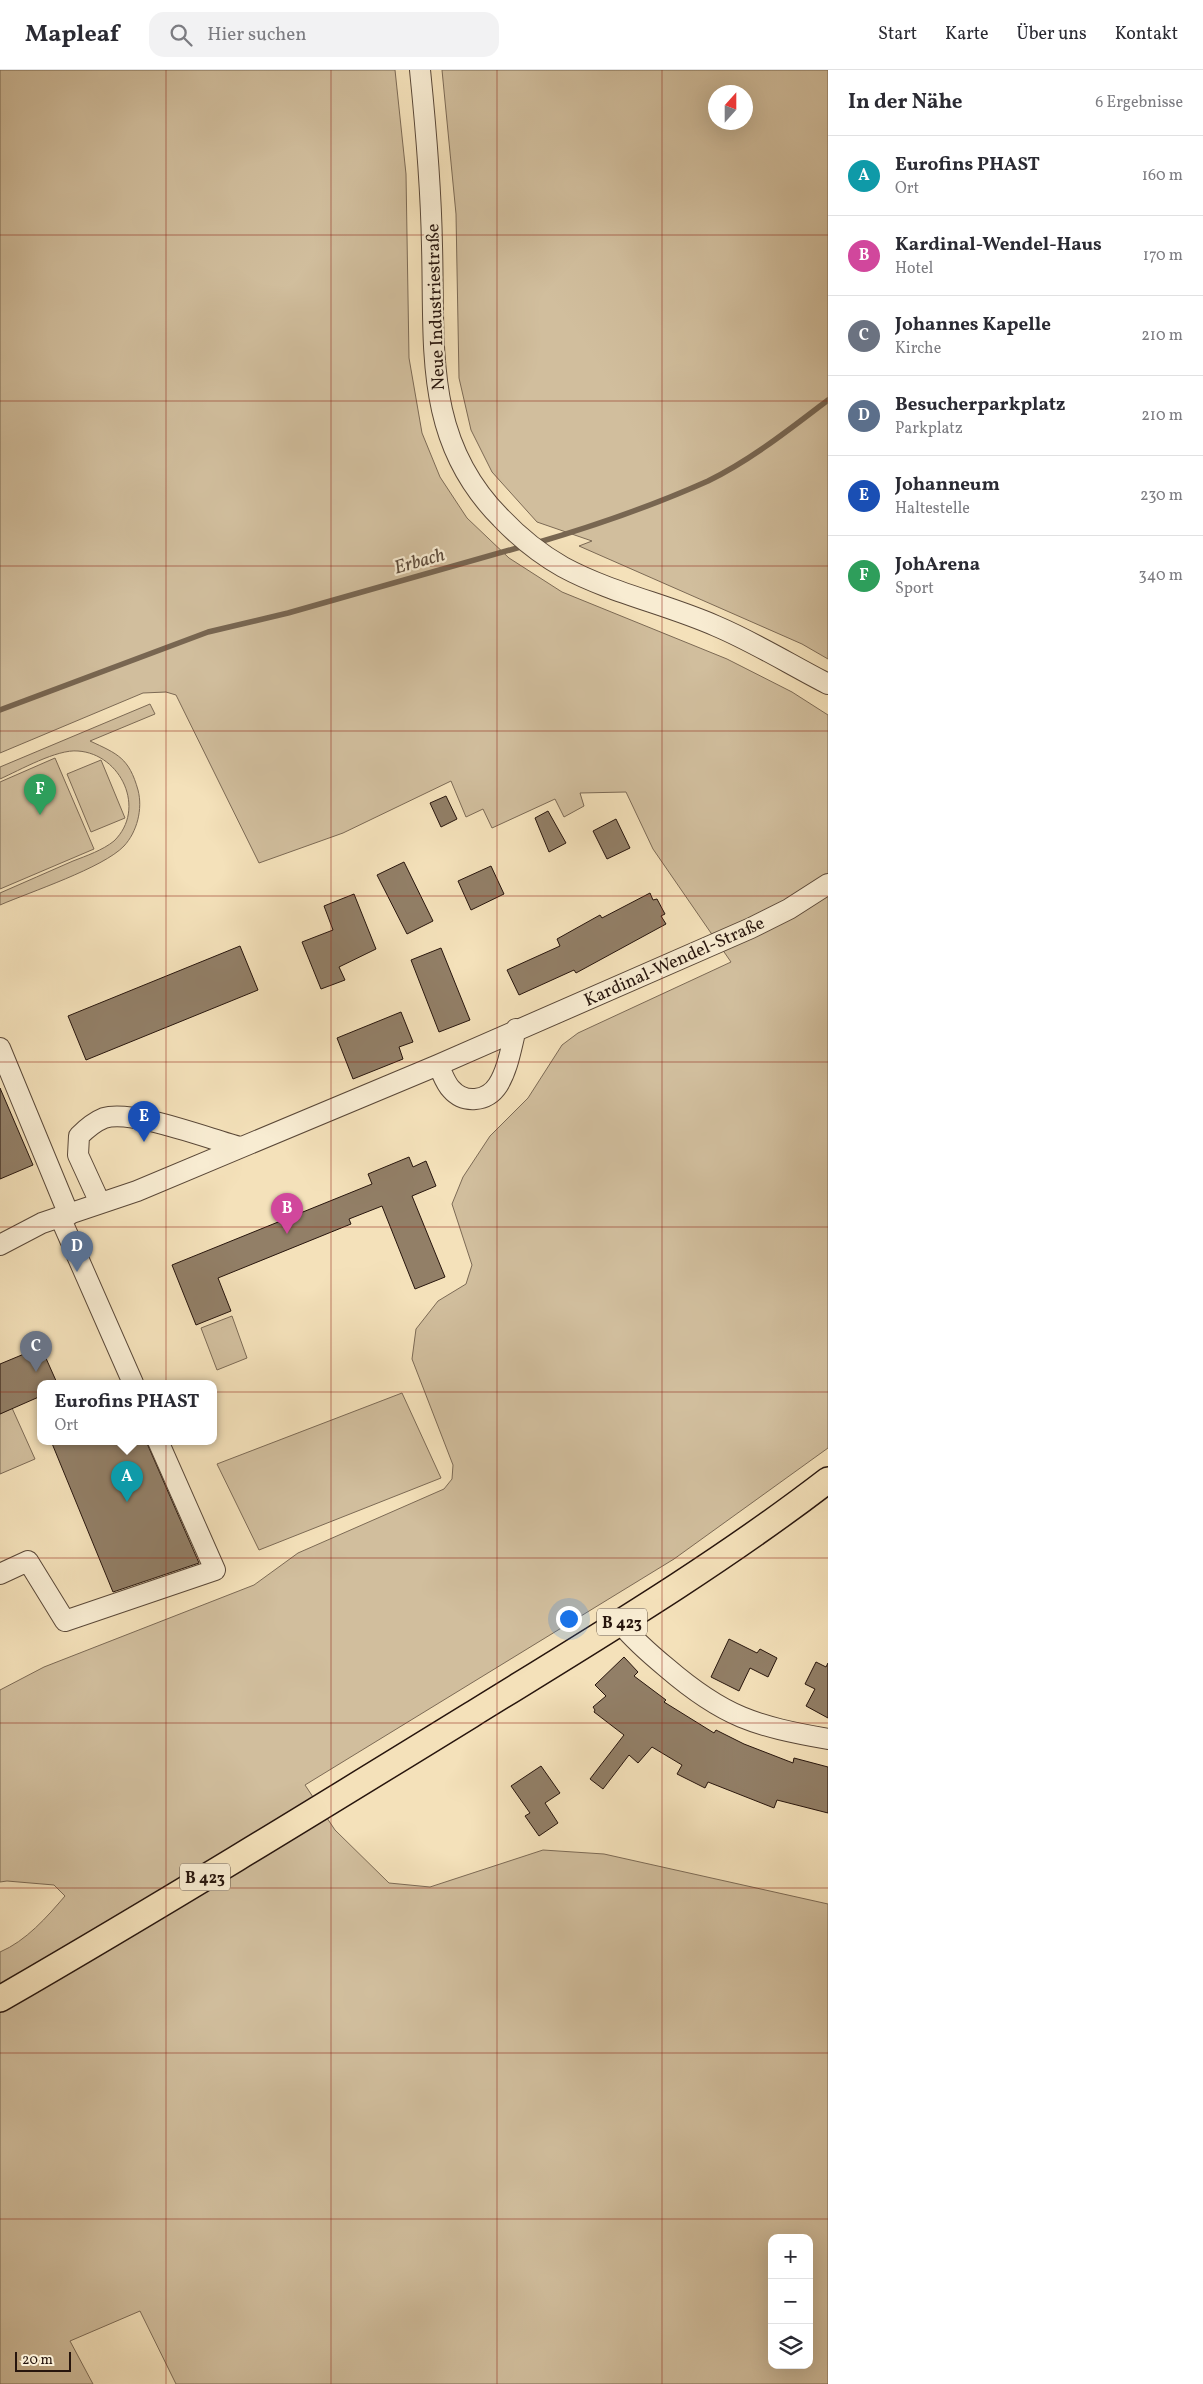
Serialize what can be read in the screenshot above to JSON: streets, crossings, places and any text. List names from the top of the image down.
{
  "streets": {
    "main road": ["B 423"],
    "street": ["Neue Industriestraße", "Kardinal-Wendel-Straße"]
  },
  "water": ["Erbach"],
  "scale_bar": "20 m",
  "north": "top",
  "page": {
    "header": "Mapleaf",
    "search": "Hier suchen",
    "nav": [
      "Start",
      "Karte",
      "Über uns",
      "Kontakt"
    ],
    "heading": ["In der Nähe", "6 Ergebnisse"],
    "list": [
      {
        "mark": "A",
        "name": "Eurofins PHAST",
        "note": "Ort",
        "value": "160 m"
      },
      {
        "mark": "B",
        "name": "Kardinal-Wendel-Haus",
        "note": "Hotel",
        "value": "170 m"
      },
      {
        "mark": "C",
        "name": "Johannes Kapelle",
        "note": "Kirche",
        "value": "210 m"
      },
      {
        "mark": "D",
        "name": "Besucherparkplatz",
        "note": "Parkplatz",
        "value": "210 m"
      },
      {
        "mark": "E",
        "name": "Johanneum",
        "note": "Haltestelle",
        "value": "230 m"
      },
      {
        "mark": "F",
        "name": "JohArena",
        "note": "Sport",
        "value": "340 m"
      }
    ],
    "pins": [
      "F",
      "E",
      "B",
      "D",
      "C",
      "A"
    ],
    "popup": ["Eurofins PHAST", "Ort"],
    "map_buttons": ["+", "−"],
    "scale": "20 m"
  }
}
